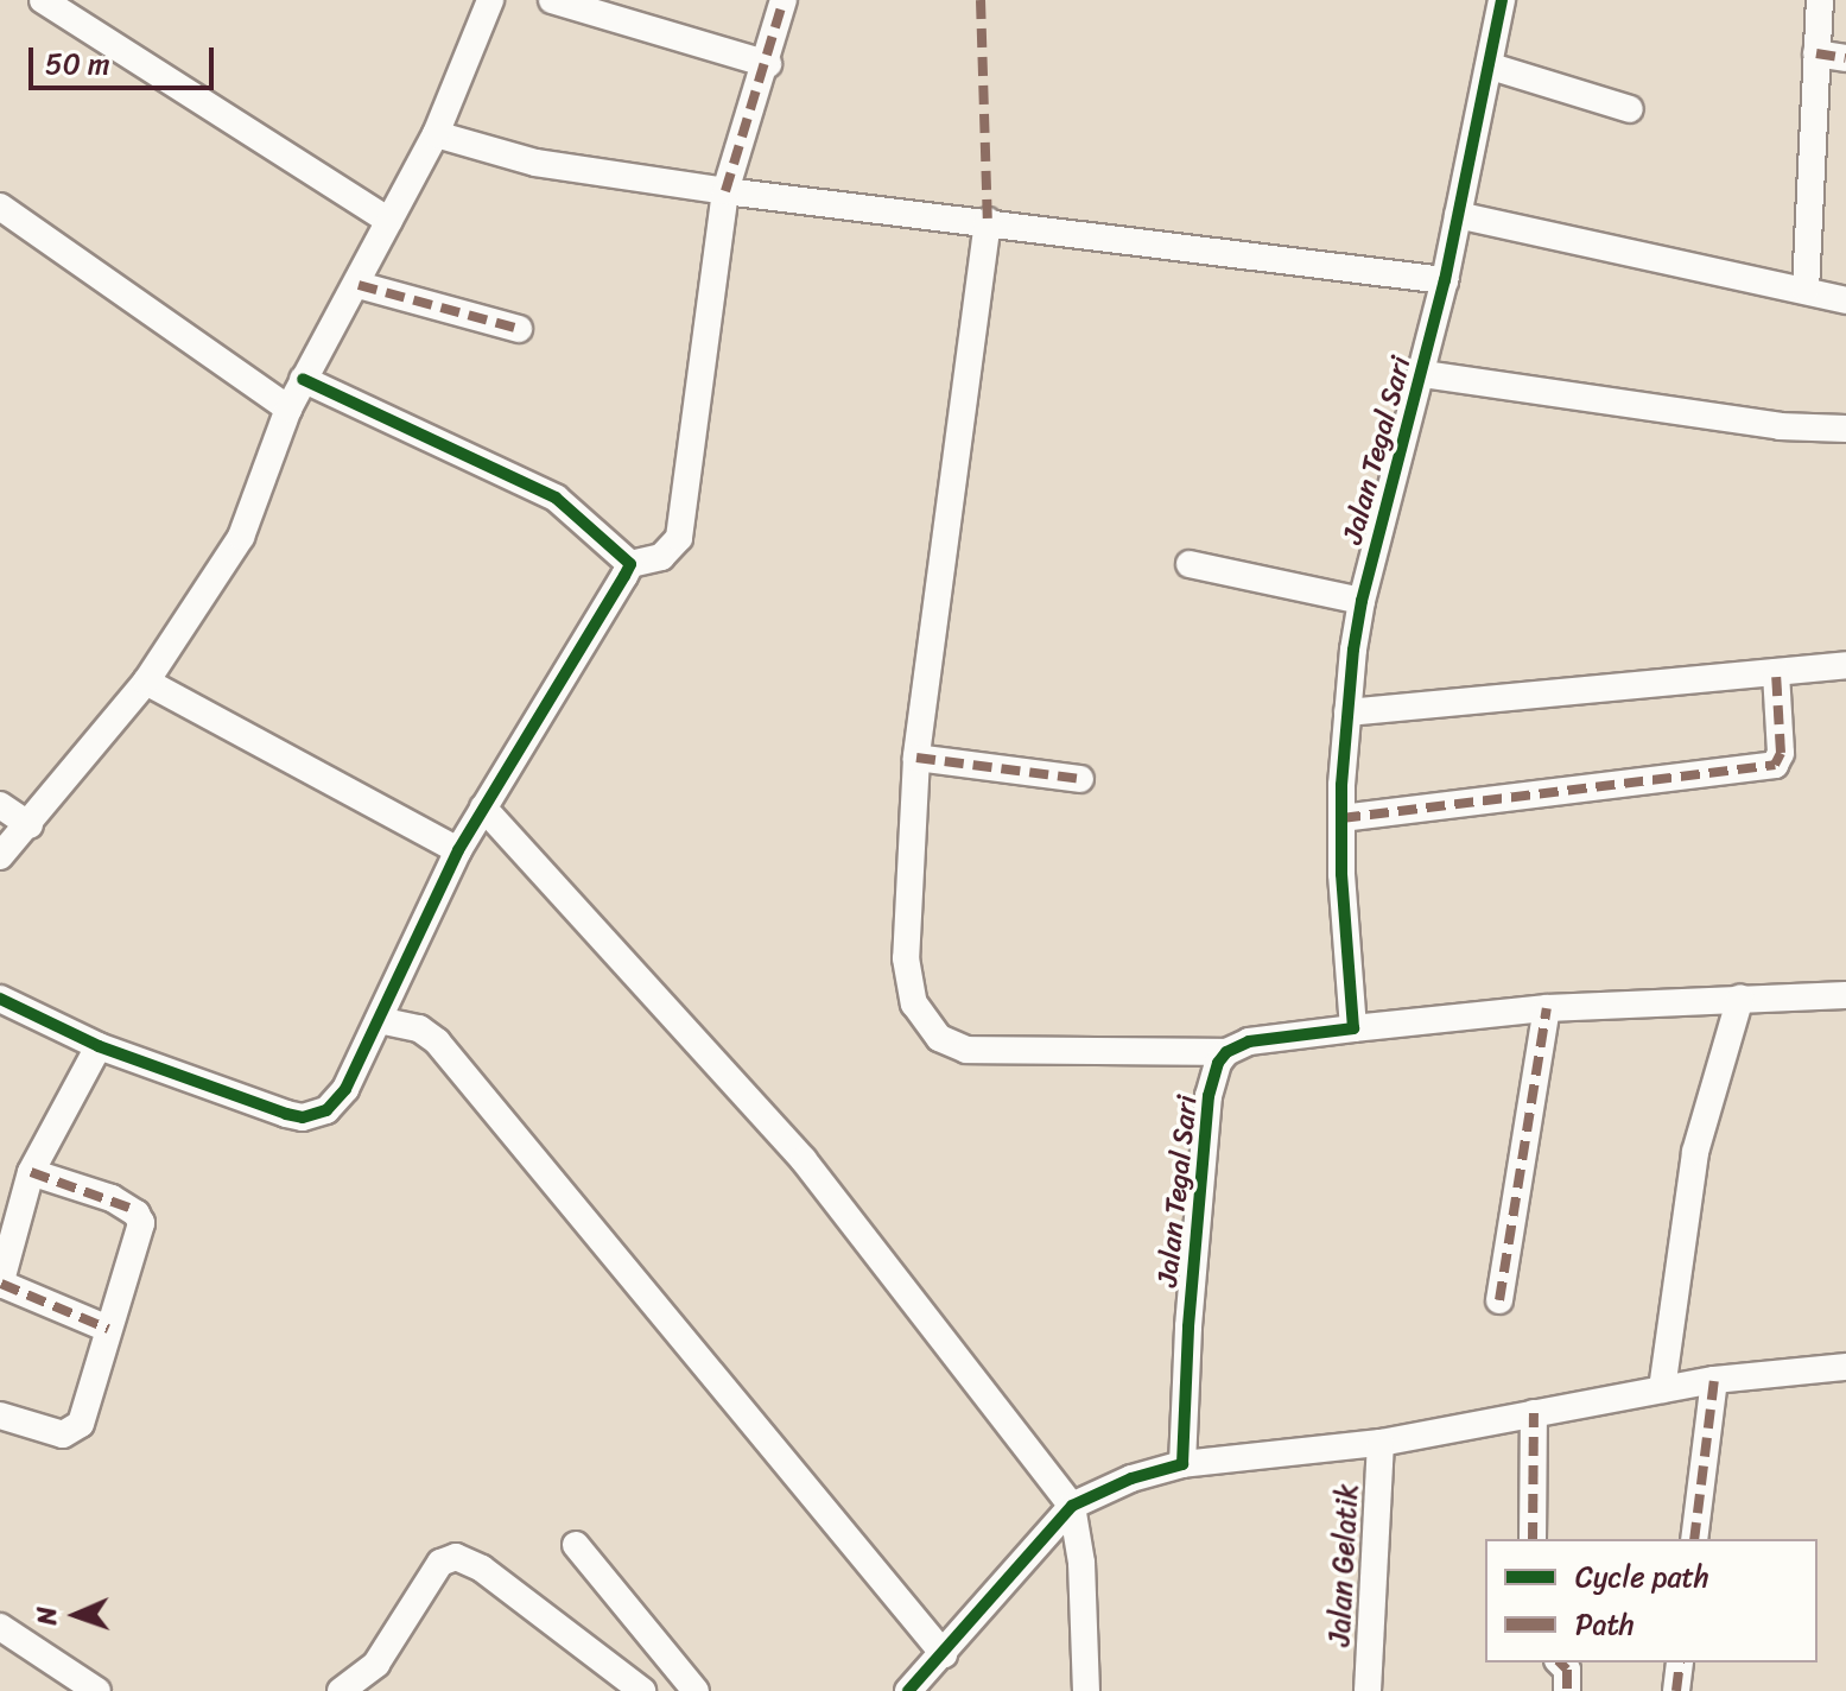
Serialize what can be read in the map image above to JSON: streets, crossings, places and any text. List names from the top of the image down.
{
  "streets": {
    "street": ["Jalan Tegal Sari", "Jalan Gelatik"]
  },
  "legend": ["Cycle path", "Path"],
  "scale_bar": "50 m",
  "north": "left"
}
